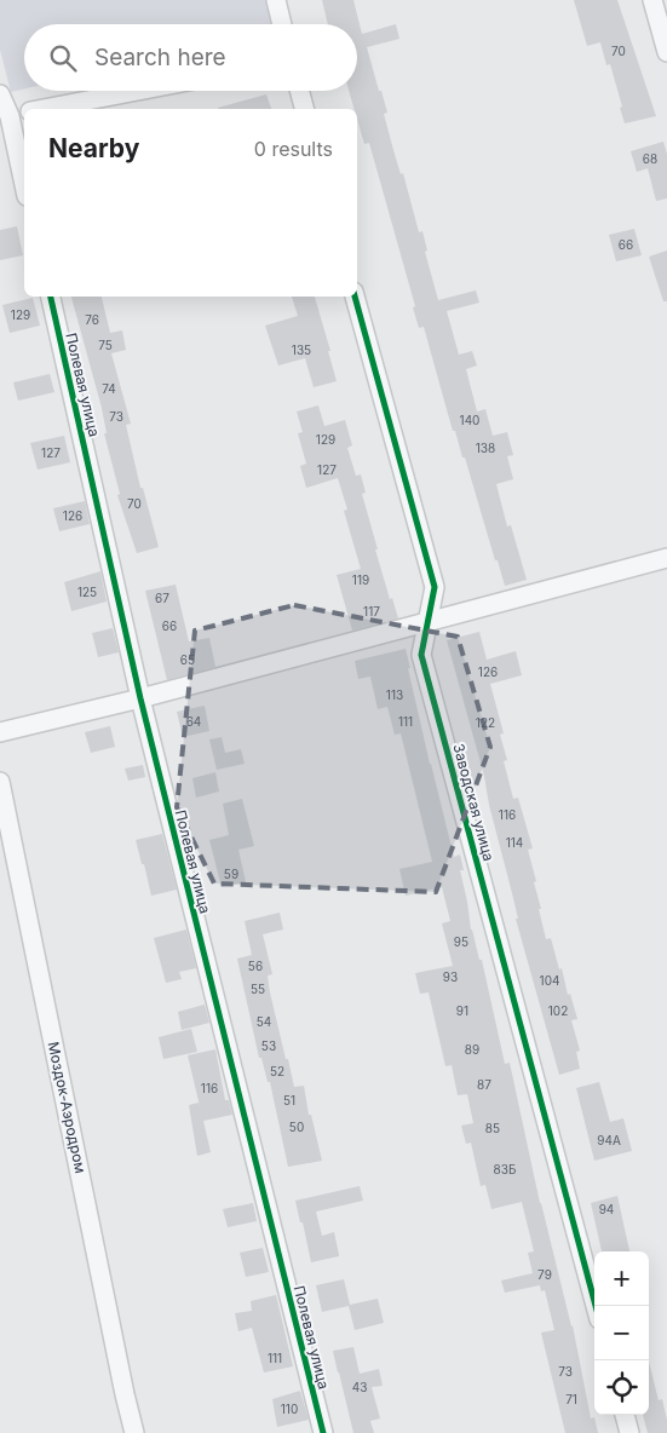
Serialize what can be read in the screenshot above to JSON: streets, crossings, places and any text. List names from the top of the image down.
{
  "streets": {
    "street": ["Полевая улица", "Заводская улица", "Моздок-Аэродром"]
  },
  "house_numbers": [
    "70",
    "68",
    "66",
    "129",
    "76",
    "75",
    "135",
    "74",
    "73",
    "140",
    "129",
    "138",
    "127",
    "127",
    "70",
    "126",
    "119",
    "125",
    "67",
    "117",
    "66",
    "65",
    "126",
    "113",
    "64",
    "111",
    "122",
    "116",
    "114",
    "59",
    "95",
    "56",
    "93",
    "104",
    "55",
    "91",
    "102",
    "54",
    "53",
    "89",
    "52",
    "87",
    "116",
    "51",
    "50",
    "85",
    "94А",
    "83Б",
    "94",
    "79",
    "111",
    "73",
    "43",
    "71",
    "110"
  ],
  "page": {
    "search": "Search here",
    "heading": ["Nearby", "0 results"],
    "map_buttons": ["+", "−"]
  }
}
